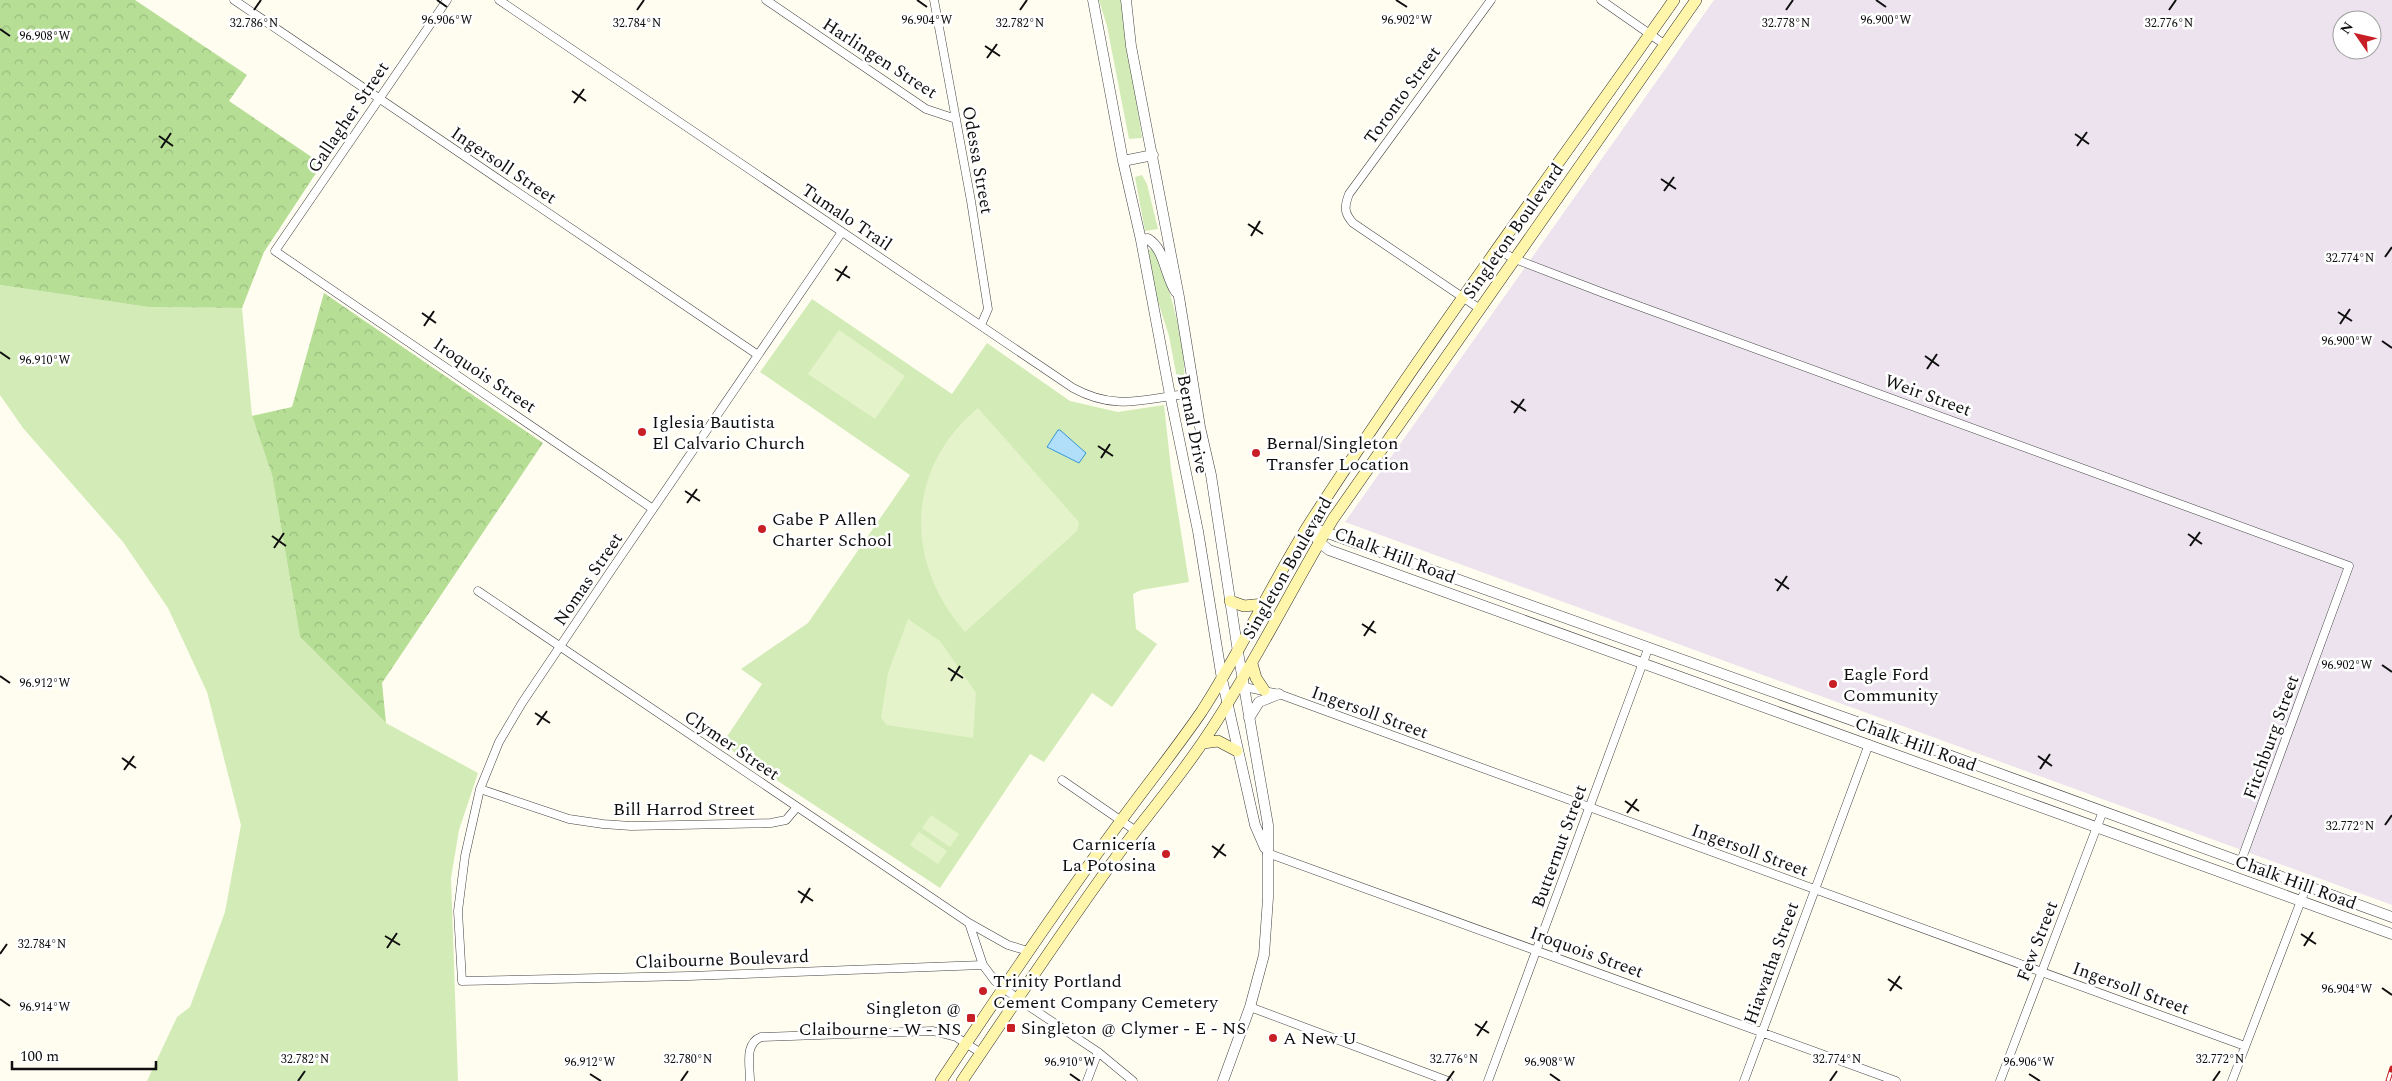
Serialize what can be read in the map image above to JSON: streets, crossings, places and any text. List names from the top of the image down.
{
  "streets": {
    "main road": ["Singleton Boulevard"],
    "street": [
      "Harlingen Street",
      "Toronto Street",
      "Gallagher Street",
      "Odessa Street",
      "Ingersoll Street",
      "Tumalo Trail",
      "Iroquois Street",
      "Weir Street",
      "Bernal Drive",
      "Chalk Hill Road",
      "Nomas Street",
      "Fitchburg Street",
      "Clymer Street",
      "Bill Harrod Street",
      "Butternut Street",
      "Few Street",
      "Claibourne Boulevard",
      "Hiawatha Street"
    ]
  },
  "crossings": [
    ["Harlingen Street", "Odessa Street"],
    ["Toronto Street", "Singleton Boulevard"],
    ["Gallagher Street", "Ingersoll Street"],
    ["Gallagher Street", "Iroquois Street"],
    ["Odessa Street", "Tumalo Trail"],
    ["Ingersoll Street", "Singleton Boulevard"],
    ["Ingersoll Street", "Bernal Drive"],
    ["Ingersoll Street", "Nomas Street"],
    ["Ingersoll Street", "Butternut Street"],
    ["Ingersoll Street", "Few Street"],
    ["Ingersoll Street", "Hiawatha Street"],
    ["Tumalo Trail", "Bernal Drive"],
    ["Tumalo Trail", "Nomas Street"],
    ["Singleton Boulevard", "Weir Street"],
    ["Singleton Boulevard", "Bernal Drive"],
    ["Singleton Boulevard", "Chalk Hill Road"],
    ["Singleton Boulevard", "Clymer Street"],
    ["Iroquois Street", "Bernal Drive"],
    ["Iroquois Street", "Nomas Street"],
    ["Iroquois Street", "Butternut Street"],
    ["Iroquois Street", "Hiawatha Street"],
    ["Weir Street", "Fitchburg Street"],
    ["Chalk Hill Road", "Fitchburg Street"],
    ["Chalk Hill Road", "Butternut Street"],
    ["Chalk Hill Road", "Few Street"],
    ["Chalk Hill Road", "Hiawatha Street"],
    ["Nomas Street", "Clymer Street"],
    ["Nomas Street", "Bill Harrod Street"],
    ["Nomas Street", "Claibourne Boulevard"],
    ["Clymer Street", "Bill Harrod Street"]
  ],
  "places": {
    "other": [
      "Iglesia Bautista El Calvario Church",
      "Bernal/Singleton Transfer Location",
      "Gabe P Allen Charter School",
      "Eagle Ford Community",
      "Carnicería La Potosina",
      "Trinity Portland Cement Company Cemetery",
      "A New U"
    ],
    "transit": ["Singleton @ Claibourne - W - NS", "Singleton @ Clymer - E - NS"]
  },
  "scale_bar": "100 m",
  "north": "top left",
  "coordinates": [
    "96.906°W",
    "96.904°W",
    "96.902°W",
    "96.900°W",
    "32.786°N",
    "32.784°N",
    "32.776°N",
    "32.782°N",
    "32.778°N",
    "96.908°W",
    "32.774°N",
    "96.910°W",
    "96.912°W",
    "32.772°N",
    "96.914°W",
    "32.780°N"
  ]
}
